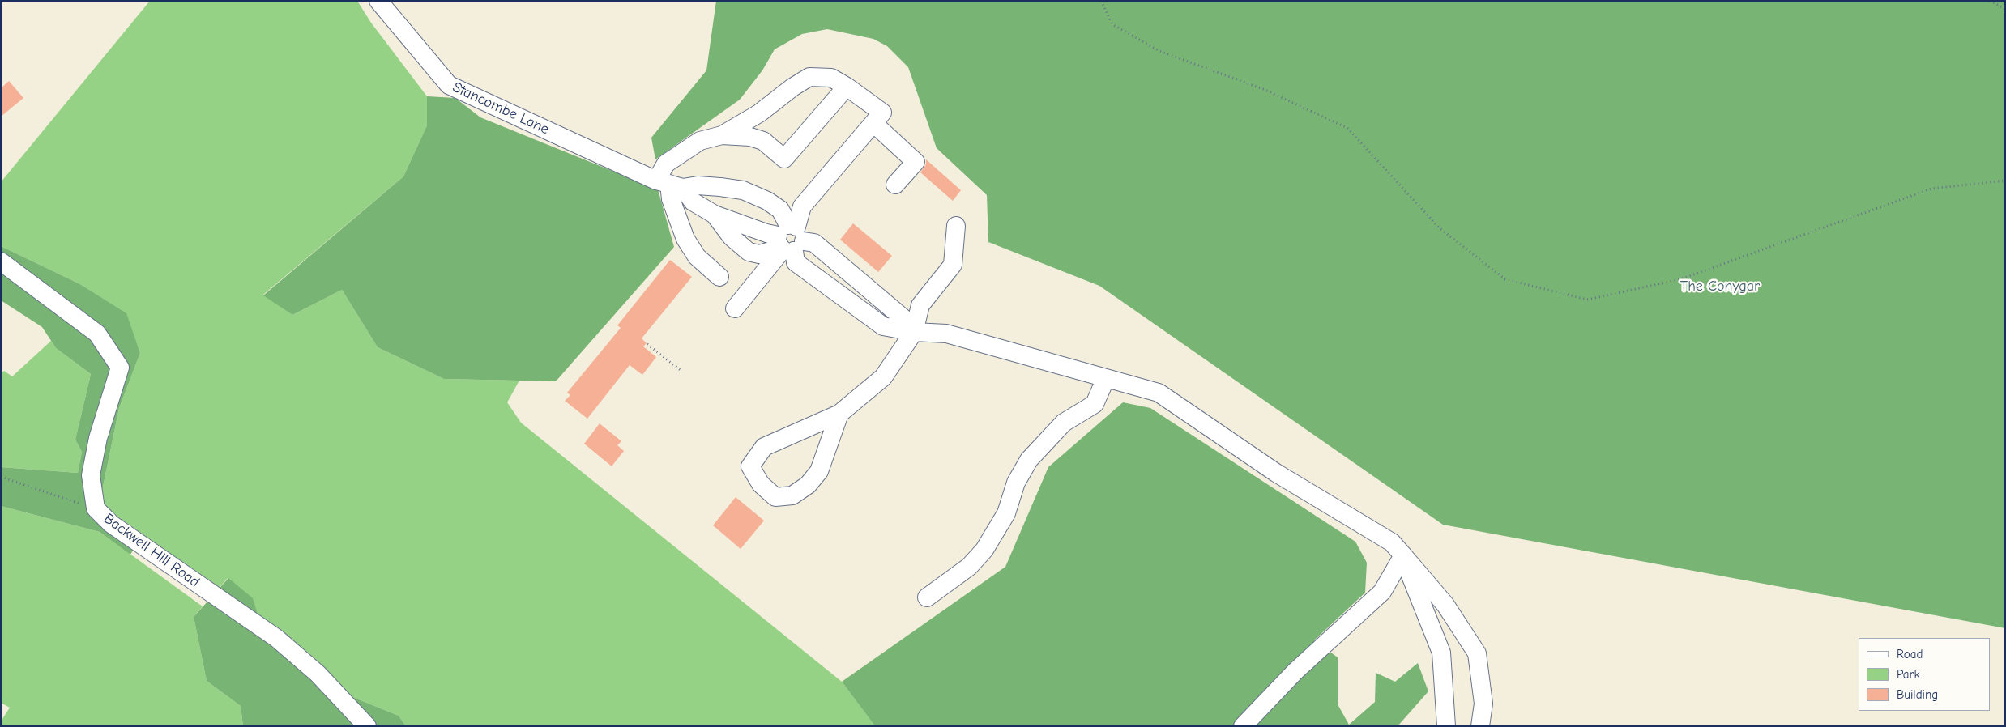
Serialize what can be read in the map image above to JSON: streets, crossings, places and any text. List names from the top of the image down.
{
  "streets": {
    "street": ["Stancombe Lane", "Backwell Hill Road"]
  },
  "parks": ["The Conygar"],
  "legend": ["Road", "Park", "Building"]
}
